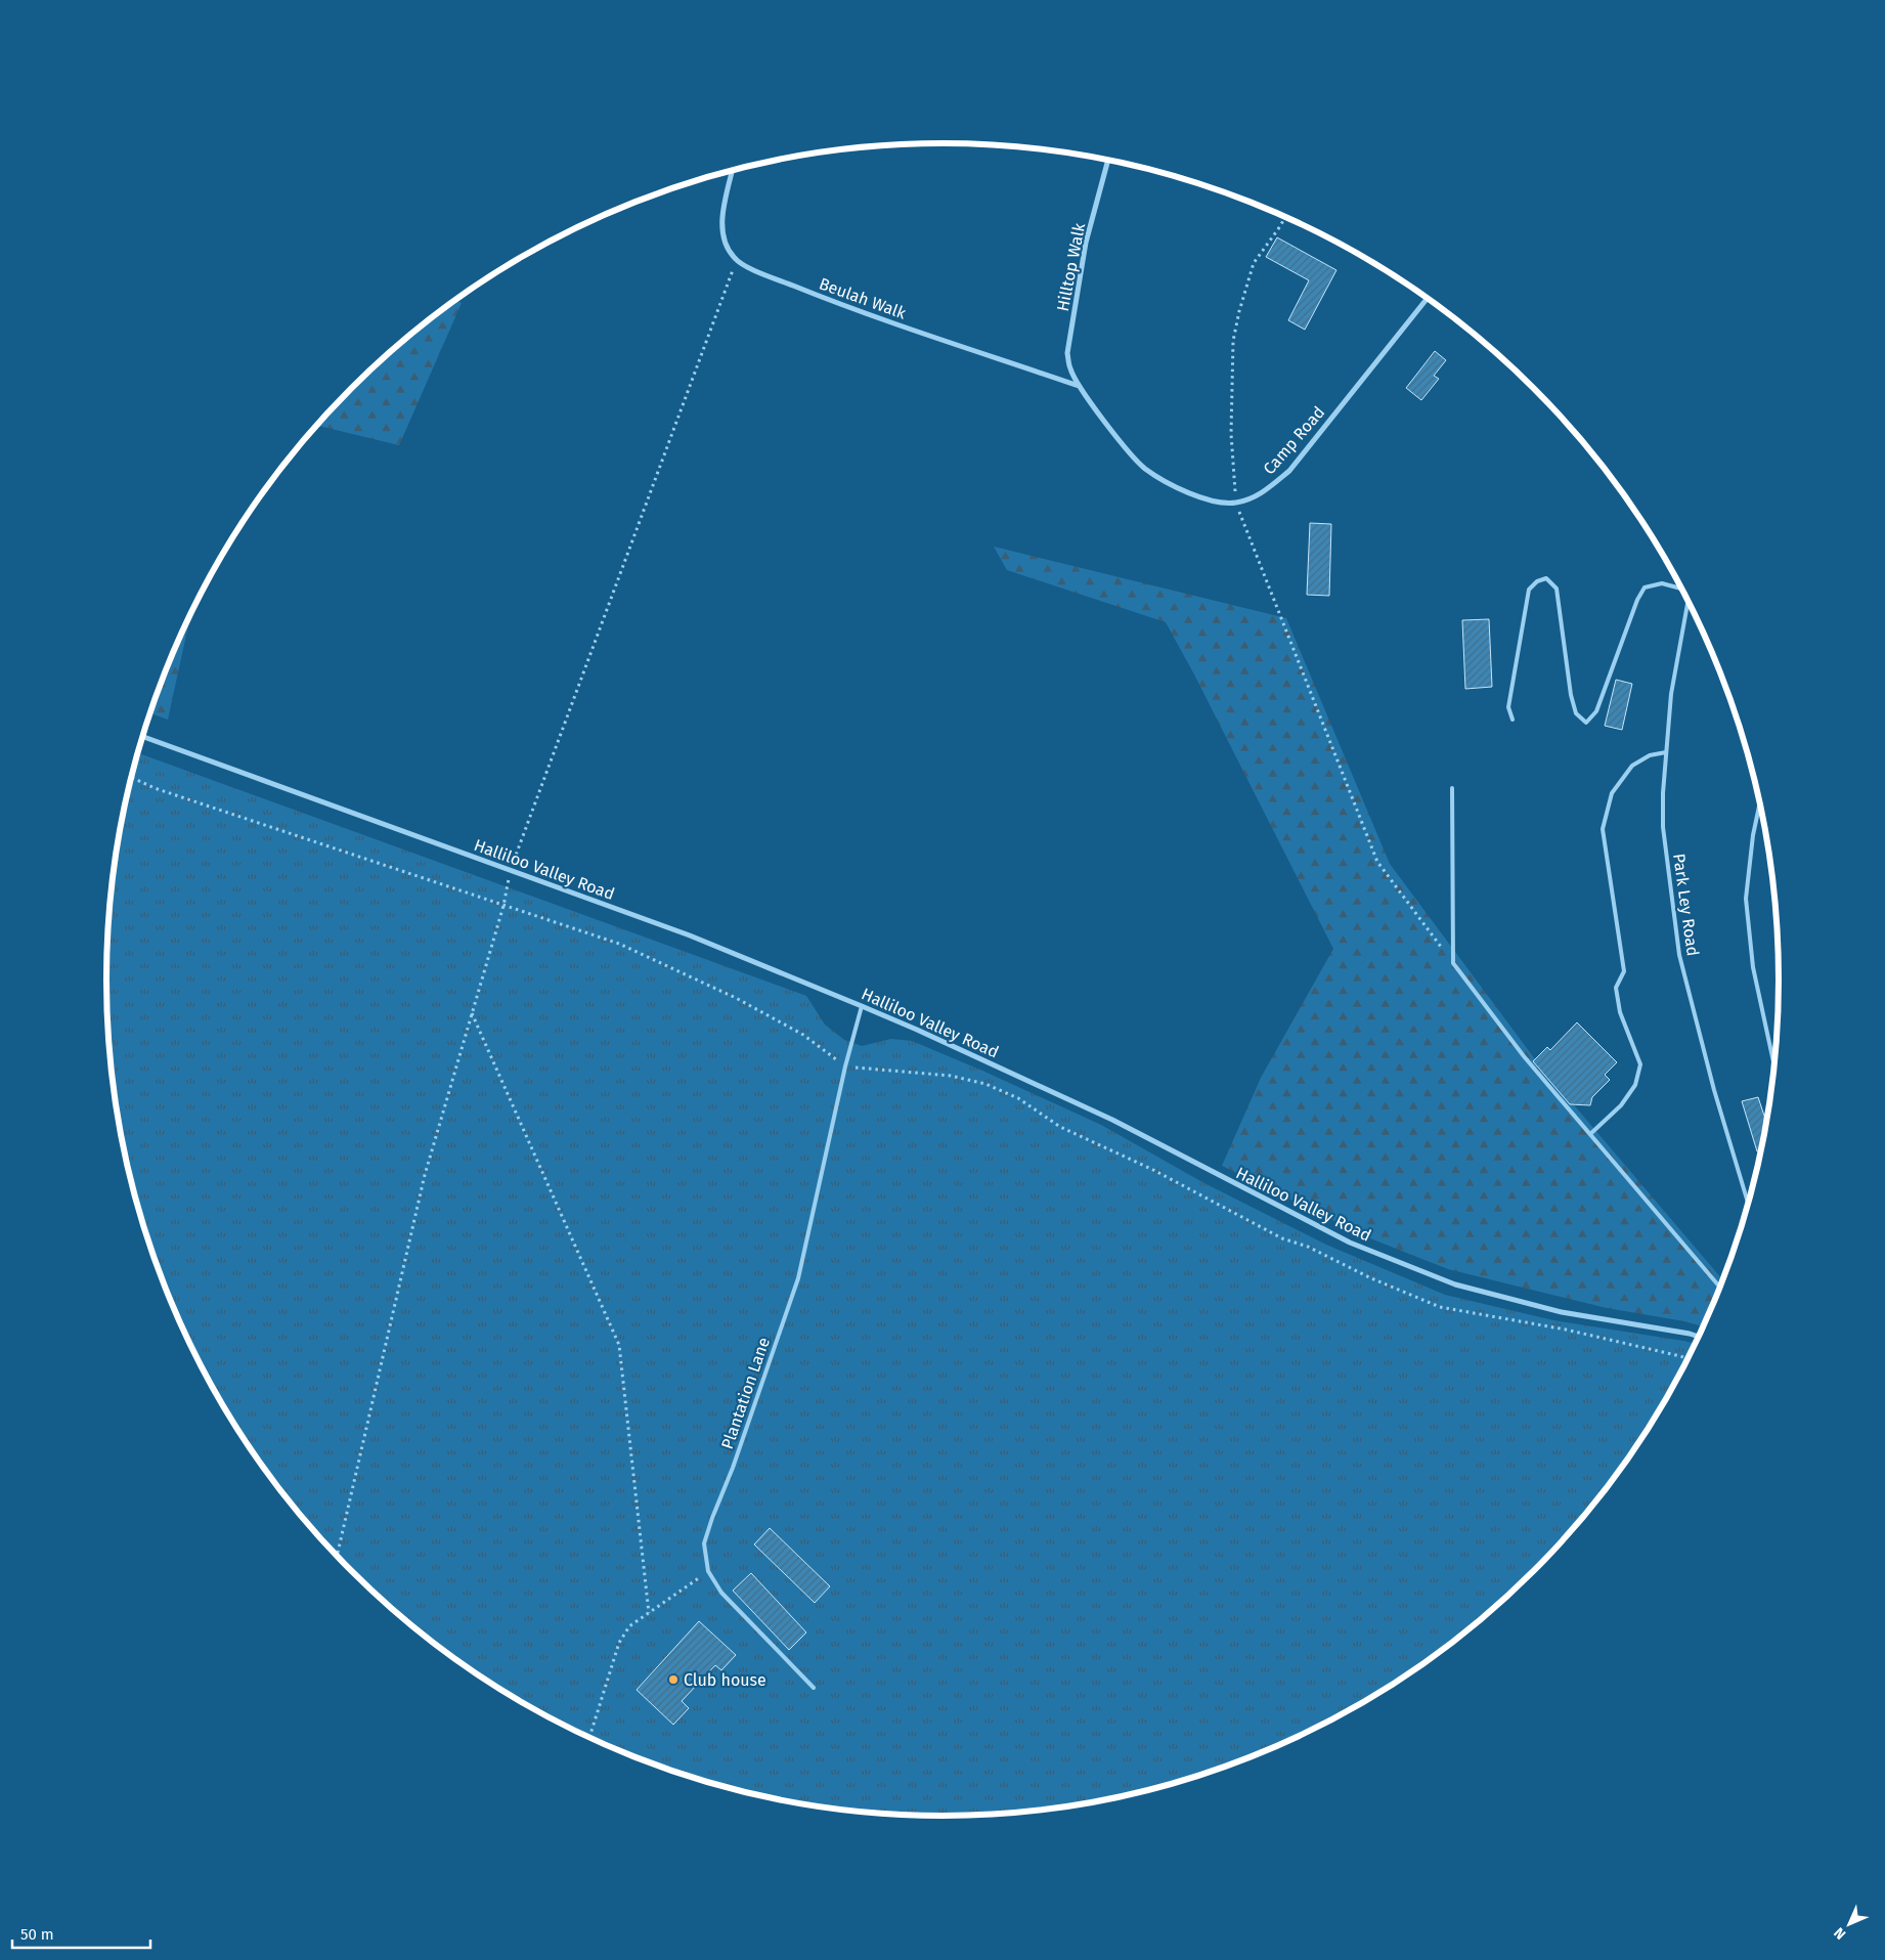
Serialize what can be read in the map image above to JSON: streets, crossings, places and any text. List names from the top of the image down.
{
  "streets": {
    "street": [
      "Hilltop Walk",
      "Beulah Walk",
      "Camp Road",
      "Halliloo Valley Road"
    ],
    "lane": ["Park Ley Road", "Plantation Lane"]
  },
  "crossings": [
    ["Hilltop Walk", "Beulah Walk"],
    ["Hilltop Walk", "Camp Road"],
    ["Beulah Walk", "Camp Road"],
    ["Halliloo Valley Road", "Plantation Lane"]
  ],
  "places": ["Club house"],
  "scale_bar": "50 m",
  "north": "bottom left"
}
